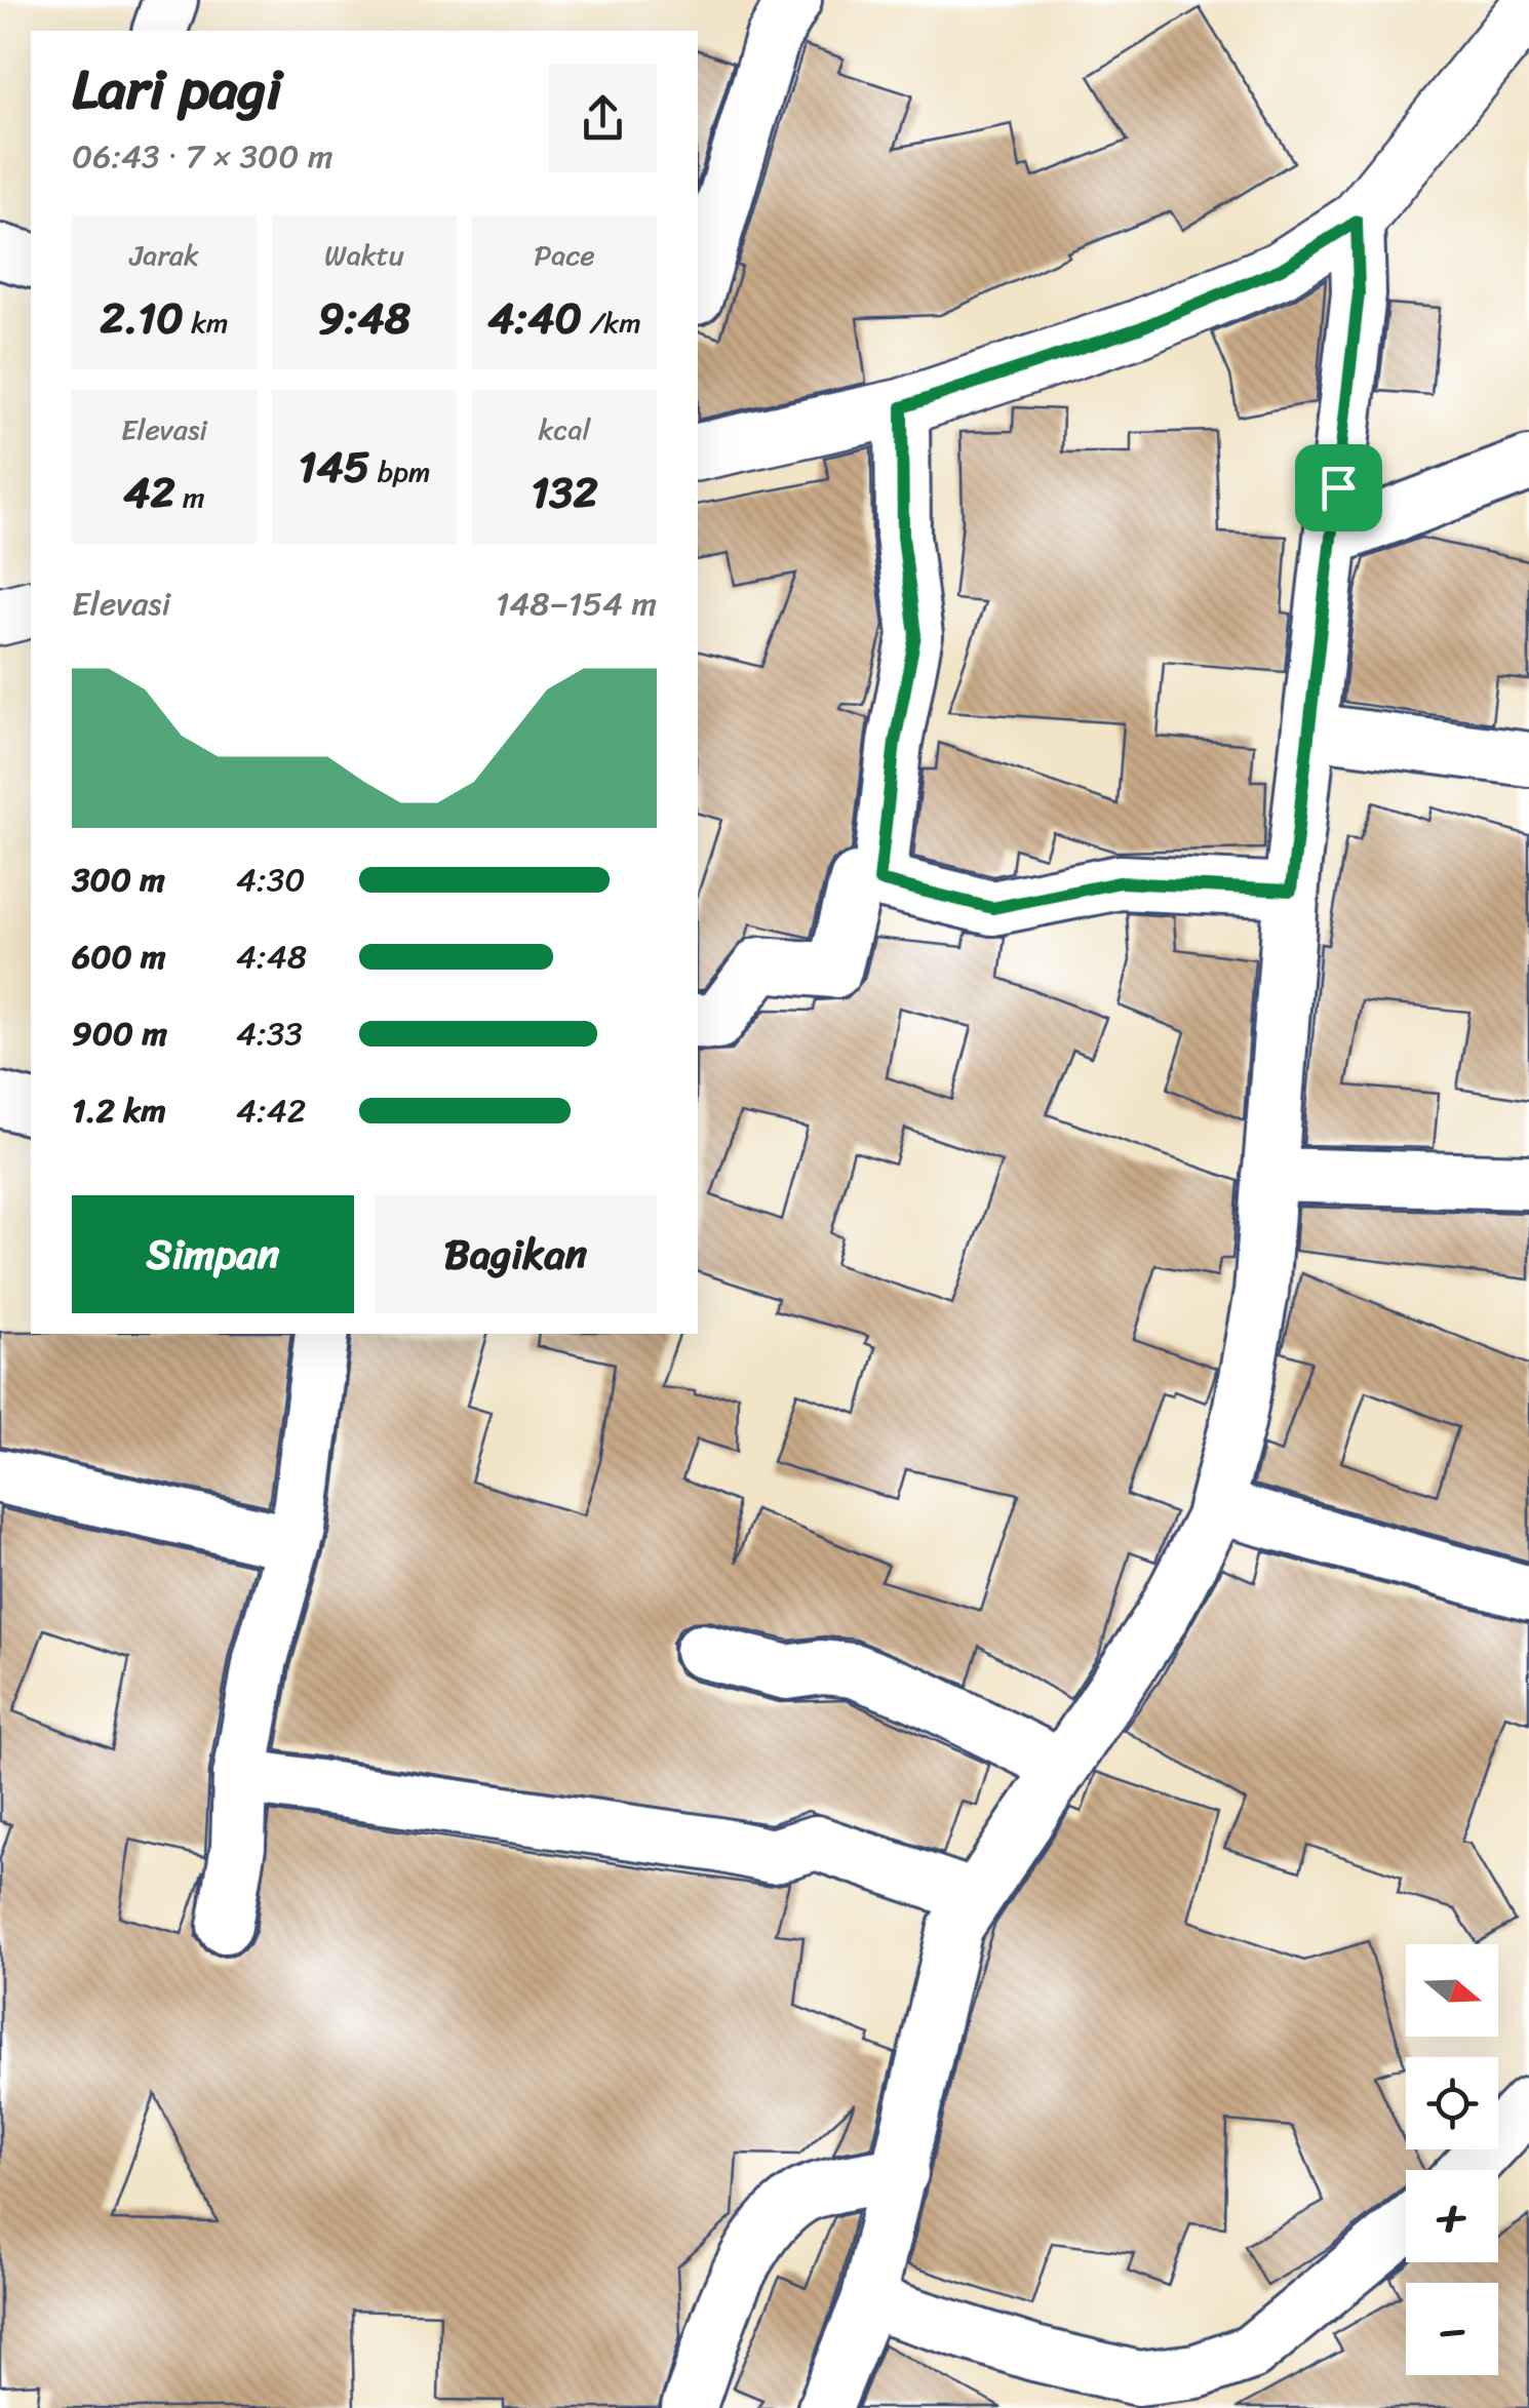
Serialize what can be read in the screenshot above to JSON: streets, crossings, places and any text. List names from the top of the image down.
{
  "north": "right",
  "page": {
    "heading": ["Lari pagi", "06:43 · 7 × 300 m"],
    "stats": [
      ["Jarak", "2.10 km"],
      ["Waktu", "9:48"],
      ["Pace", "4:40 /km"],
      ["Elevasi", "42 m"],
      ["145 bpm"],
      ["kcal", "132"]
    ],
    "chart": ["Elevasi", "148–154 m"],
    "list": [
      {
        "name": "300 m",
        "note": "4:30"
      },
      {
        "name": "600 m",
        "note": "4:48"
      },
      {
        "name": "900 m",
        "note": "4:33"
      },
      {
        "name": "1.2 km",
        "note": "4:42"
      }
    ],
    "buttons": ["Simpan", "Bagikan"],
    "map_buttons": ["+", "−"]
  }
}
